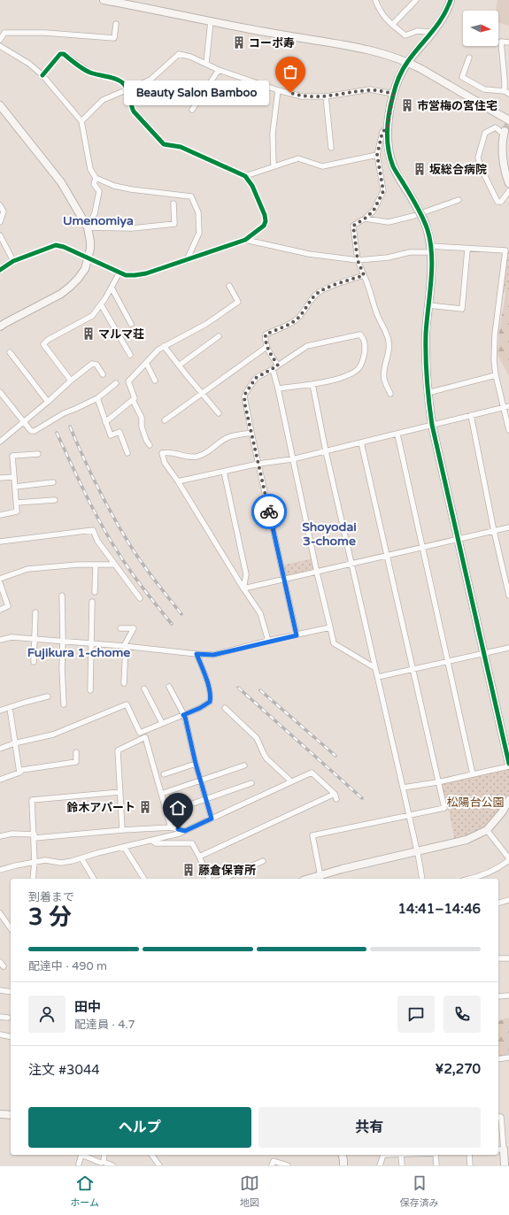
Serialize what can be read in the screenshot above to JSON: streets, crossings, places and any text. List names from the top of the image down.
{
  "districts": ["Umenomiya", "Shoyodai 3-chome", "Fujikura 1-chome"],
  "parks": ["松陽台公園"],
  "places": {
    "building": [
      "コーポ寿",
      "市営梅の宮住宅",
      "坂総合病院",
      "マルマ荘",
      "鈴木アパート",
      "藤倉保育所"
    ],
    "other": ["Beauty Salon Bamboo"]
  },
  "north": "right",
  "page": {
    "bubble": "Beauty Salon Bamboo",
    "heading": ["3 分", "到着まで", "14:41–14:46"],
    "panel": [
      "田中",
      "配達員 · 4.7",
      "注文 #3044",
      "¥2,270"
    ],
    "bar": "配達中 · 490 m",
    "buttons": ["ヘルプ", "共有"],
    "tabs": ["ホーム", "地図", "保存済み"]
  }
}
